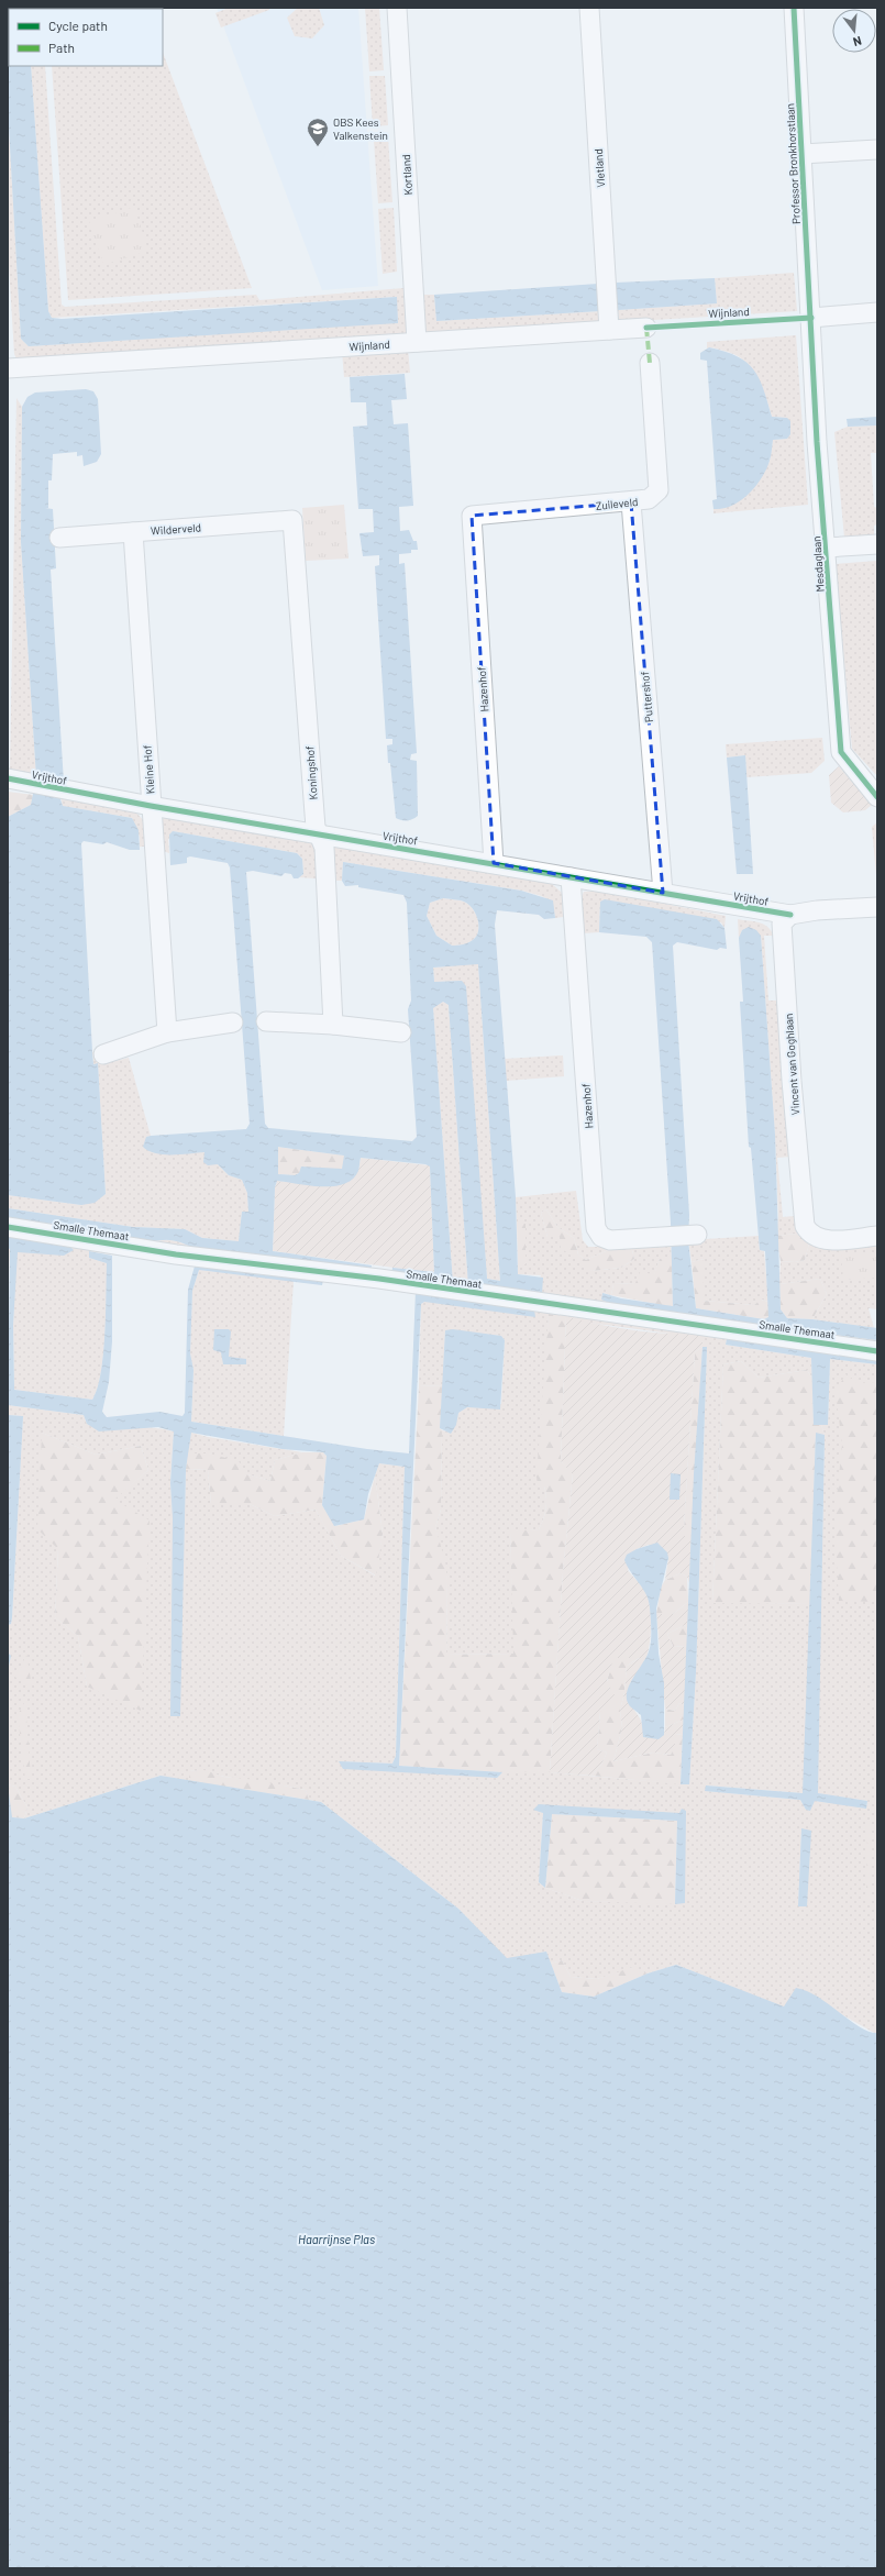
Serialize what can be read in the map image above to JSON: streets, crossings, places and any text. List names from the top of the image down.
{
  "streets": {
    "street": [
      "Professor Bronkhorstlaan",
      "Vletland",
      "Kortland",
      "Wijnland",
      "Zuileveld",
      "Wilderveld",
      "Mesdaglaan",
      "Hazenhof",
      "Puttershof",
      "Kleine Hof",
      "Koningshof",
      "Vrijthof",
      "Vincent van Goghlaan",
      "Smalle Themaat"
    ]
  },
  "crossings": [
    ["Professor Bronkhorstlaan", "Mesdaglaan"],
    ["Vletland", "Wijnland"],
    ["Kortland", "Wijnland"],
    ["Zuileveld", "Hazenhof"],
    ["Zuileveld", "Puttershof"],
    ["Wilderveld", "Kleine Hof"],
    ["Wilderveld", "Koningshof"],
    ["Hazenhof", "Vrijthof"],
    ["Puttershof", "Vrijthof"],
    ["Kleine Hof", "Vrijthof"],
    ["Koningshof", "Vrijthof"],
    ["Vrijthof", "Vincent van Goghlaan"]
  ],
  "water": ["Haarrijnse Plas"],
  "places": {
    "school or university": ["OBS Kees Valkenstein"]
  },
  "legend": ["Cycle path", "Path"],
  "north": "bottom"
}
